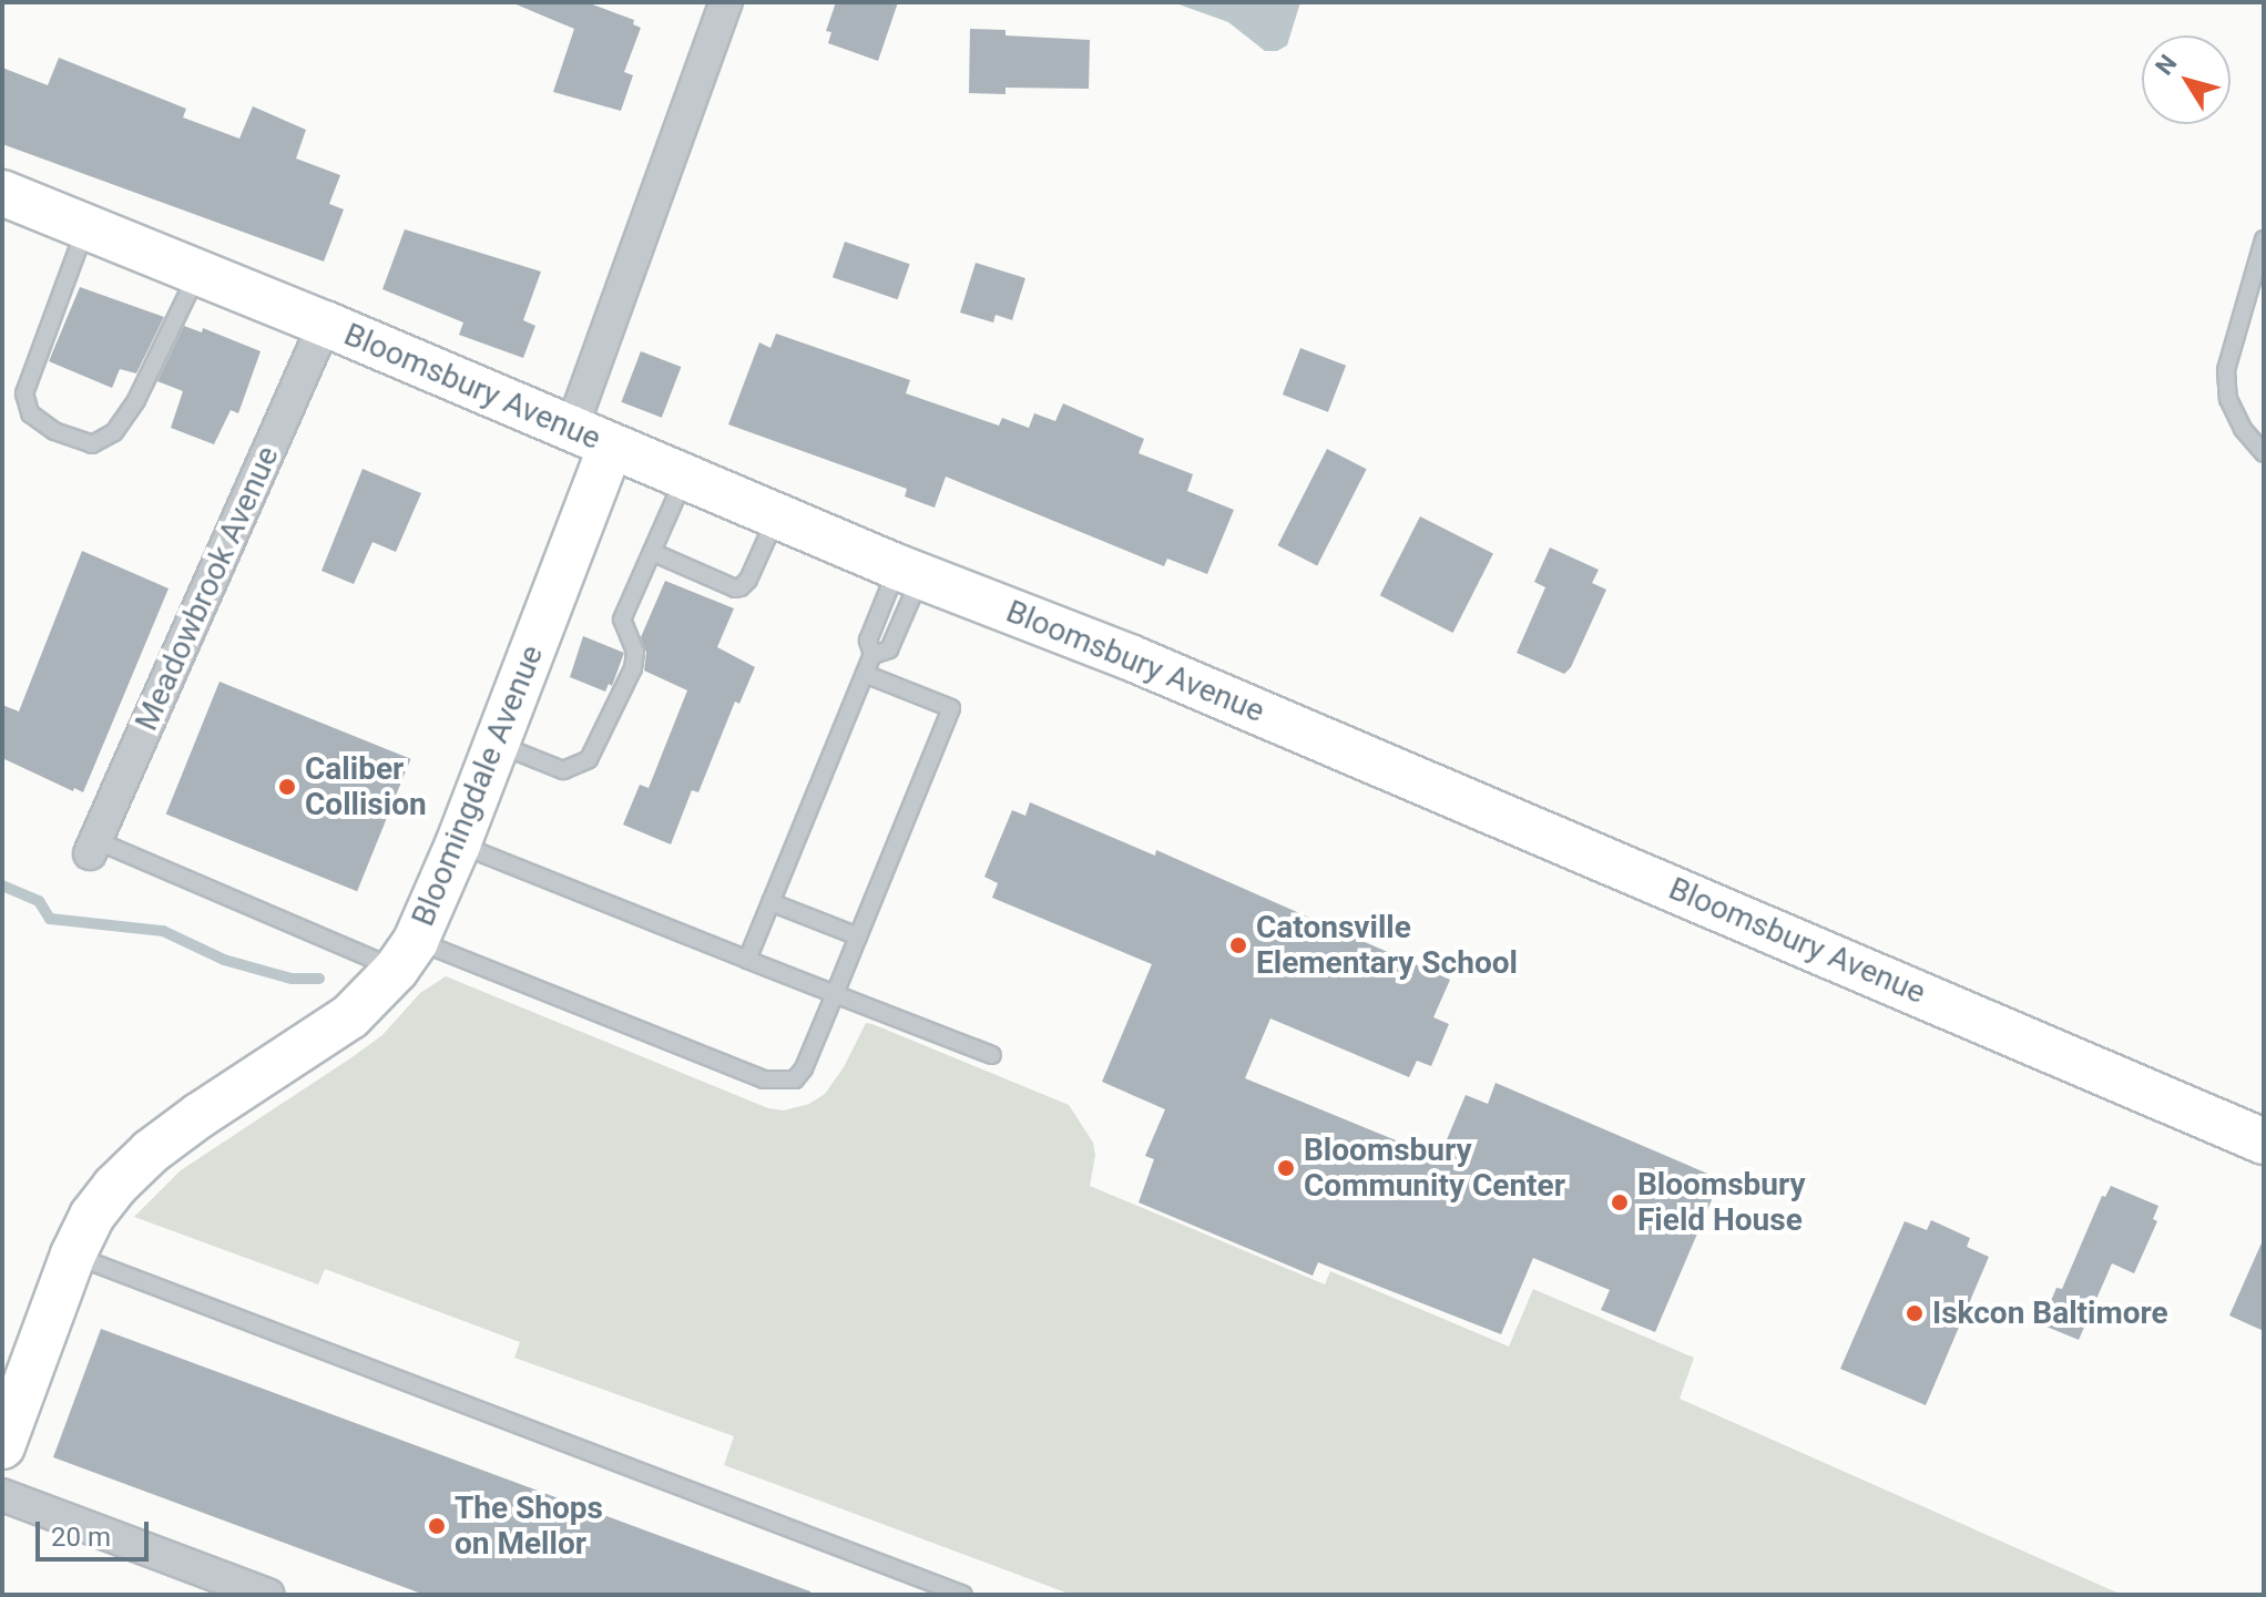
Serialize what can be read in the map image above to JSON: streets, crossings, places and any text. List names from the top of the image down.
{
  "streets": {
    "main road": ["Bloomsbury Avenue", "Bloomingdale Avenue"],
    "street": ["Meadowbrook Avenue"]
  },
  "crossings": [
    ["Bloomsbury Avenue", "Meadowbrook Avenue"],
    ["Bloomsbury Avenue", "Bloomingdale Avenue"]
  ],
  "places": [
    "Caliber Collision",
    "Catonsville Elementary School",
    "Bloomsbury Community Center",
    "Bloomsbury Field House",
    "Iskcon Baltimore",
    "The Shops on Mellor"
  ],
  "scale_bar": "20 m",
  "north": "top left"
}
